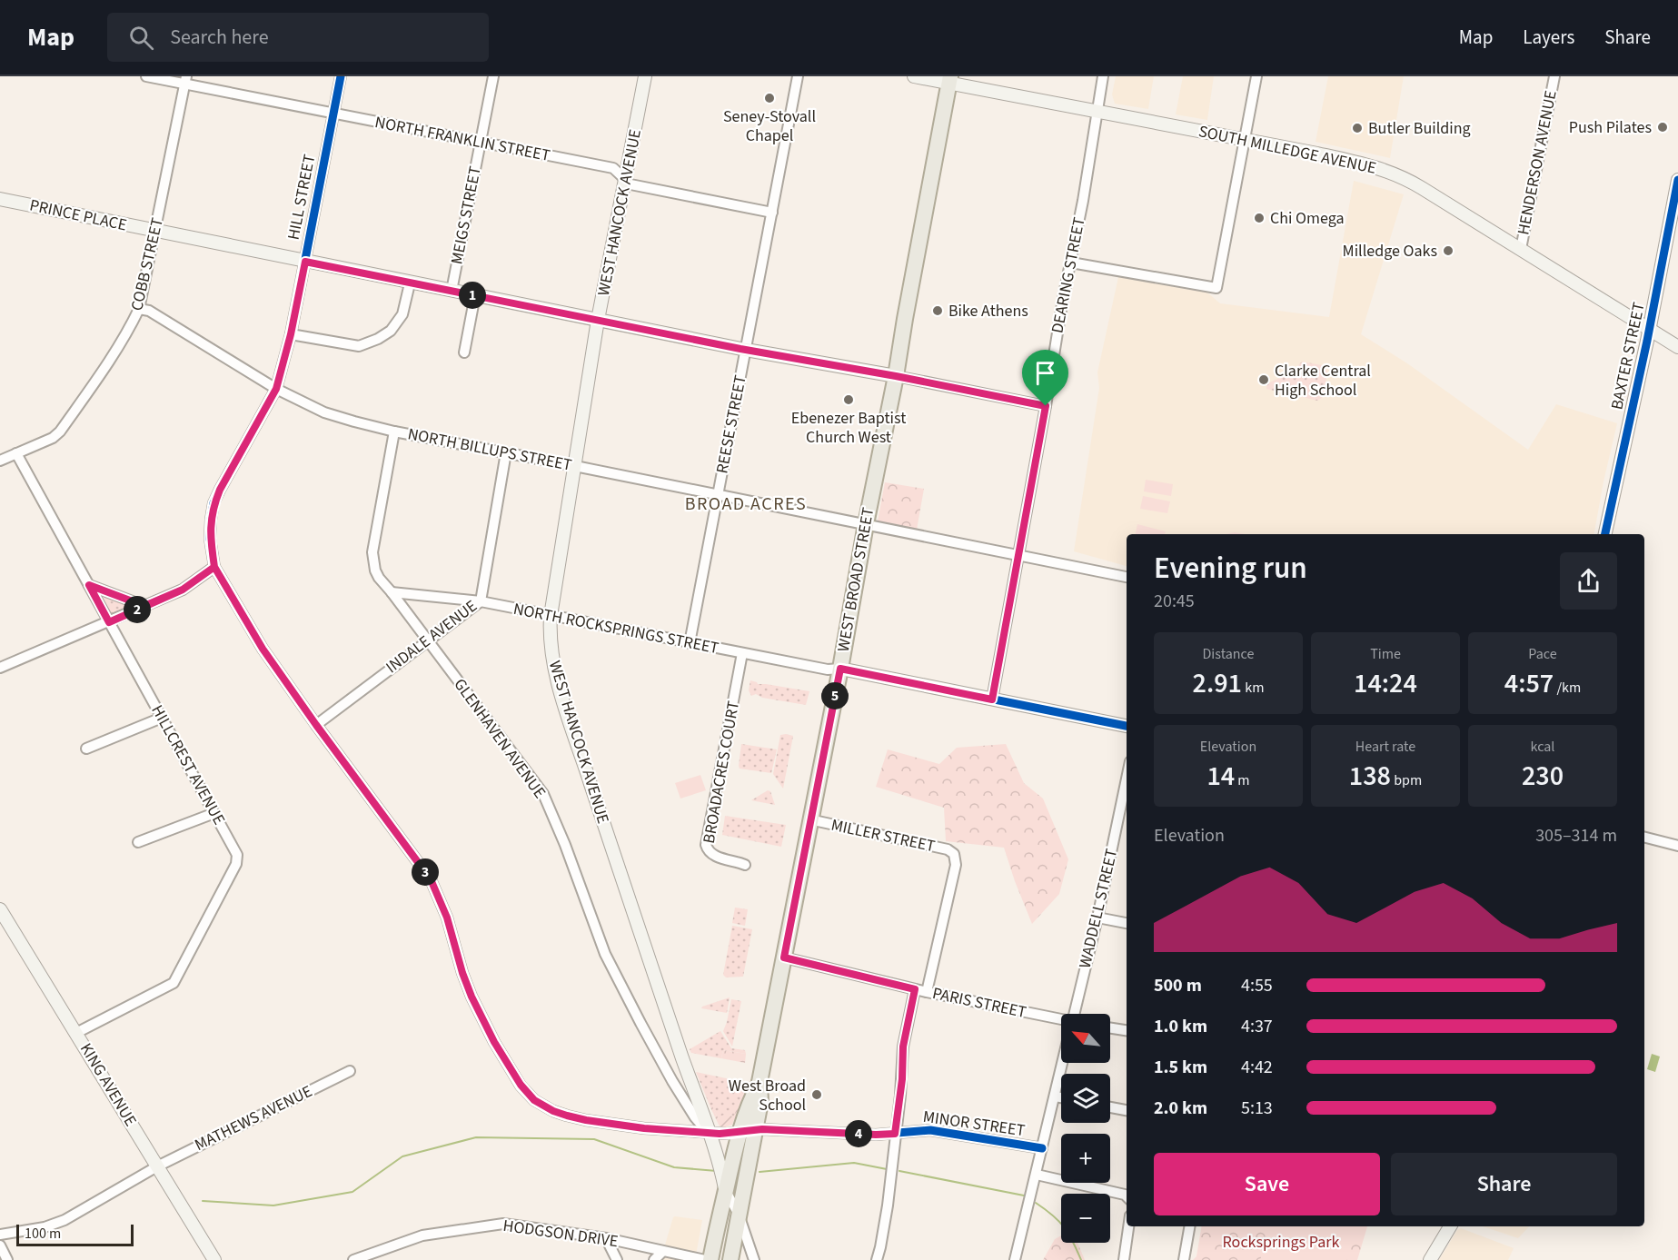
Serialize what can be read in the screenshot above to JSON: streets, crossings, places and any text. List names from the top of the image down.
{
  "streets": {
    "main road": ["WEST BROAD STREET"],
    "street": [
      "NORTH FRANKLIN STREET",
      "SOUTH MILLEDGE AVENUE",
      "HENDERSON AVENUE",
      "HILL STREET",
      "WEST HANCOCK AVENUE",
      "PRINCE PLACE",
      "MEIGS STREET",
      "COBB STREET",
      "DEARING STREET",
      "BAXTER STREET",
      "REESE STREET",
      "NORTH BILLUPS STREET",
      "NORTH ROCKSPRINGS STREET",
      "INDALE AVENUE",
      "GLENHAVEN AVENUE",
      "HILLCREST AVENUE",
      "BROADACRES COURT",
      "MILLER STREET",
      "WADDELL STREET",
      "PARIS STREET",
      "KING AVENUE",
      "MATHEWS AVENUE",
      "MINOR STREET",
      "HODGSON DRIVE"
    ]
  },
  "crossings": [
    ["NORTH FRANKLIN STREET", "HILL STREET"],
    ["NORTH FRANKLIN STREET", "WEST HANCOCK AVENUE"],
    ["NORTH FRANKLIN STREET", "MEIGS STREET"],
    ["NORTH FRANKLIN STREET", "COBB STREET"],
    ["NORTH FRANKLIN STREET", "REESE STREET"],
    ["SOUTH MILLEDGE AVENUE", "HENDERSON AVENUE"],
    ["SOUTH MILLEDGE AVENUE", "DEARING STREET"],
    ["SOUTH MILLEDGE AVENUE", "BAXTER STREET"],
    ["SOUTH MILLEDGE AVENUE", "WEST BROAD STREET"],
    ["HILL STREET", "PRINCE PLACE"],
    ["HILL STREET", "NORTH BILLUPS STREET"],
    ["HILL STREET", "MINOR STREET"],
    ["WEST HANCOCK AVENUE", "PRINCE PLACE"],
    ["WEST HANCOCK AVENUE", "NORTH BILLUPS STREET"],
    ["WEST HANCOCK AVENUE", "WEST BROAD STREET"],
    ["WEST HANCOCK AVENUE", "NORTH ROCKSPRINGS STREET"],
    ["WEST HANCOCK AVENUE", "GLENHAVEN AVENUE"],
    ["WEST HANCOCK AVENUE", "MINOR STREET"],
    ["PRINCE PLACE", "MEIGS STREET"],
    ["PRINCE PLACE", "COBB STREET"],
    ["PRINCE PLACE", "REESE STREET"],
    ["PRINCE PLACE", "WEST BROAD STREET"],
    ["COBB STREET", "NORTH BILLUPS STREET"],
    ["COBB STREET", "HILLCREST AVENUE"],
    ["DEARING STREET", "NORTH BILLUPS STREET"],
    ["REESE STREET", "NORTH BILLUPS STREET"],
    ["REESE STREET", "NORTH ROCKSPRINGS STREET"],
    ["NORTH BILLUPS STREET", "WEST BROAD STREET"],
    ["NORTH BILLUPS STREET", "INDALE AVENUE"],
    ["NORTH BILLUPS STREET", "GLENHAVEN AVENUE"],
    ["WEST BROAD STREET", "NORTH ROCKSPRINGS STREET"],
    ["WEST BROAD STREET", "MILLER STREET"],
    ["WEST BROAD STREET", "PARIS STREET"],
    ["WEST BROAD STREET", "MINOR STREET"],
    ["NORTH ROCKSPRINGS STREET", "INDALE AVENUE"],
    ["NORTH ROCKSPRINGS STREET", "GLENHAVEN AVENUE"],
    ["NORTH ROCKSPRINGS STREET", "BROADACRES COURT"],
    ["INDALE AVENUE", "GLENHAVEN AVENUE"],
    ["INDALE AVENUE", "MINOR STREET"],
    ["GLENHAVEN AVENUE", "MINOR STREET"],
    ["HILLCREST AVENUE", "KING AVENUE"],
    ["MILLER STREET", "PARIS STREET"],
    ["WADDELL STREET", "MINOR STREET"],
    ["KING AVENUE", "MATHEWS AVENUE"]
  ],
  "districts": ["BROAD ACRES"],
  "parks": ["Rocksprings Park"],
  "places": [
    "Seney-Stovall Chapel",
    "Push Pilates",
    "Butler Building",
    "Chi Omega",
    "Milledge Oaks",
    "Bike Athens",
    "Clarke Central High School",
    "Ebenezer Baptist Church West",
    "West Broad School"
  ],
  "scale_bar": "100 m",
  "north": "top left",
  "page": {
    "header": "Map",
    "search": "Search here",
    "nav": ["Map", "Layers", "Share"],
    "pins": [
      "1",
      "2",
      "5",
      "3",
      "4"
    ],
    "heading": ["Evening run", "20:45"],
    "stats": [
      ["Distance", "2.91 km"],
      ["Time", "14:24"],
      ["Pace", "4:57 /km"],
      ["Elevation", "14 m"],
      ["Heart rate", "138 bpm"],
      ["kcal", "230"]
    ],
    "chart": ["Elevation", "305–314 m"],
    "list": [
      {
        "name": "500 m",
        "note": "4:55"
      },
      {
        "name": "1.0 km",
        "note": "4:37"
      },
      {
        "name": "1.5 km",
        "note": "4:42"
      },
      {
        "name": "2.0 km",
        "note": "5:13"
      }
    ],
    "map_buttons": ["+", "−"],
    "buttons": ["Save", "Share"],
    "scale": "100 m"
  }
}
